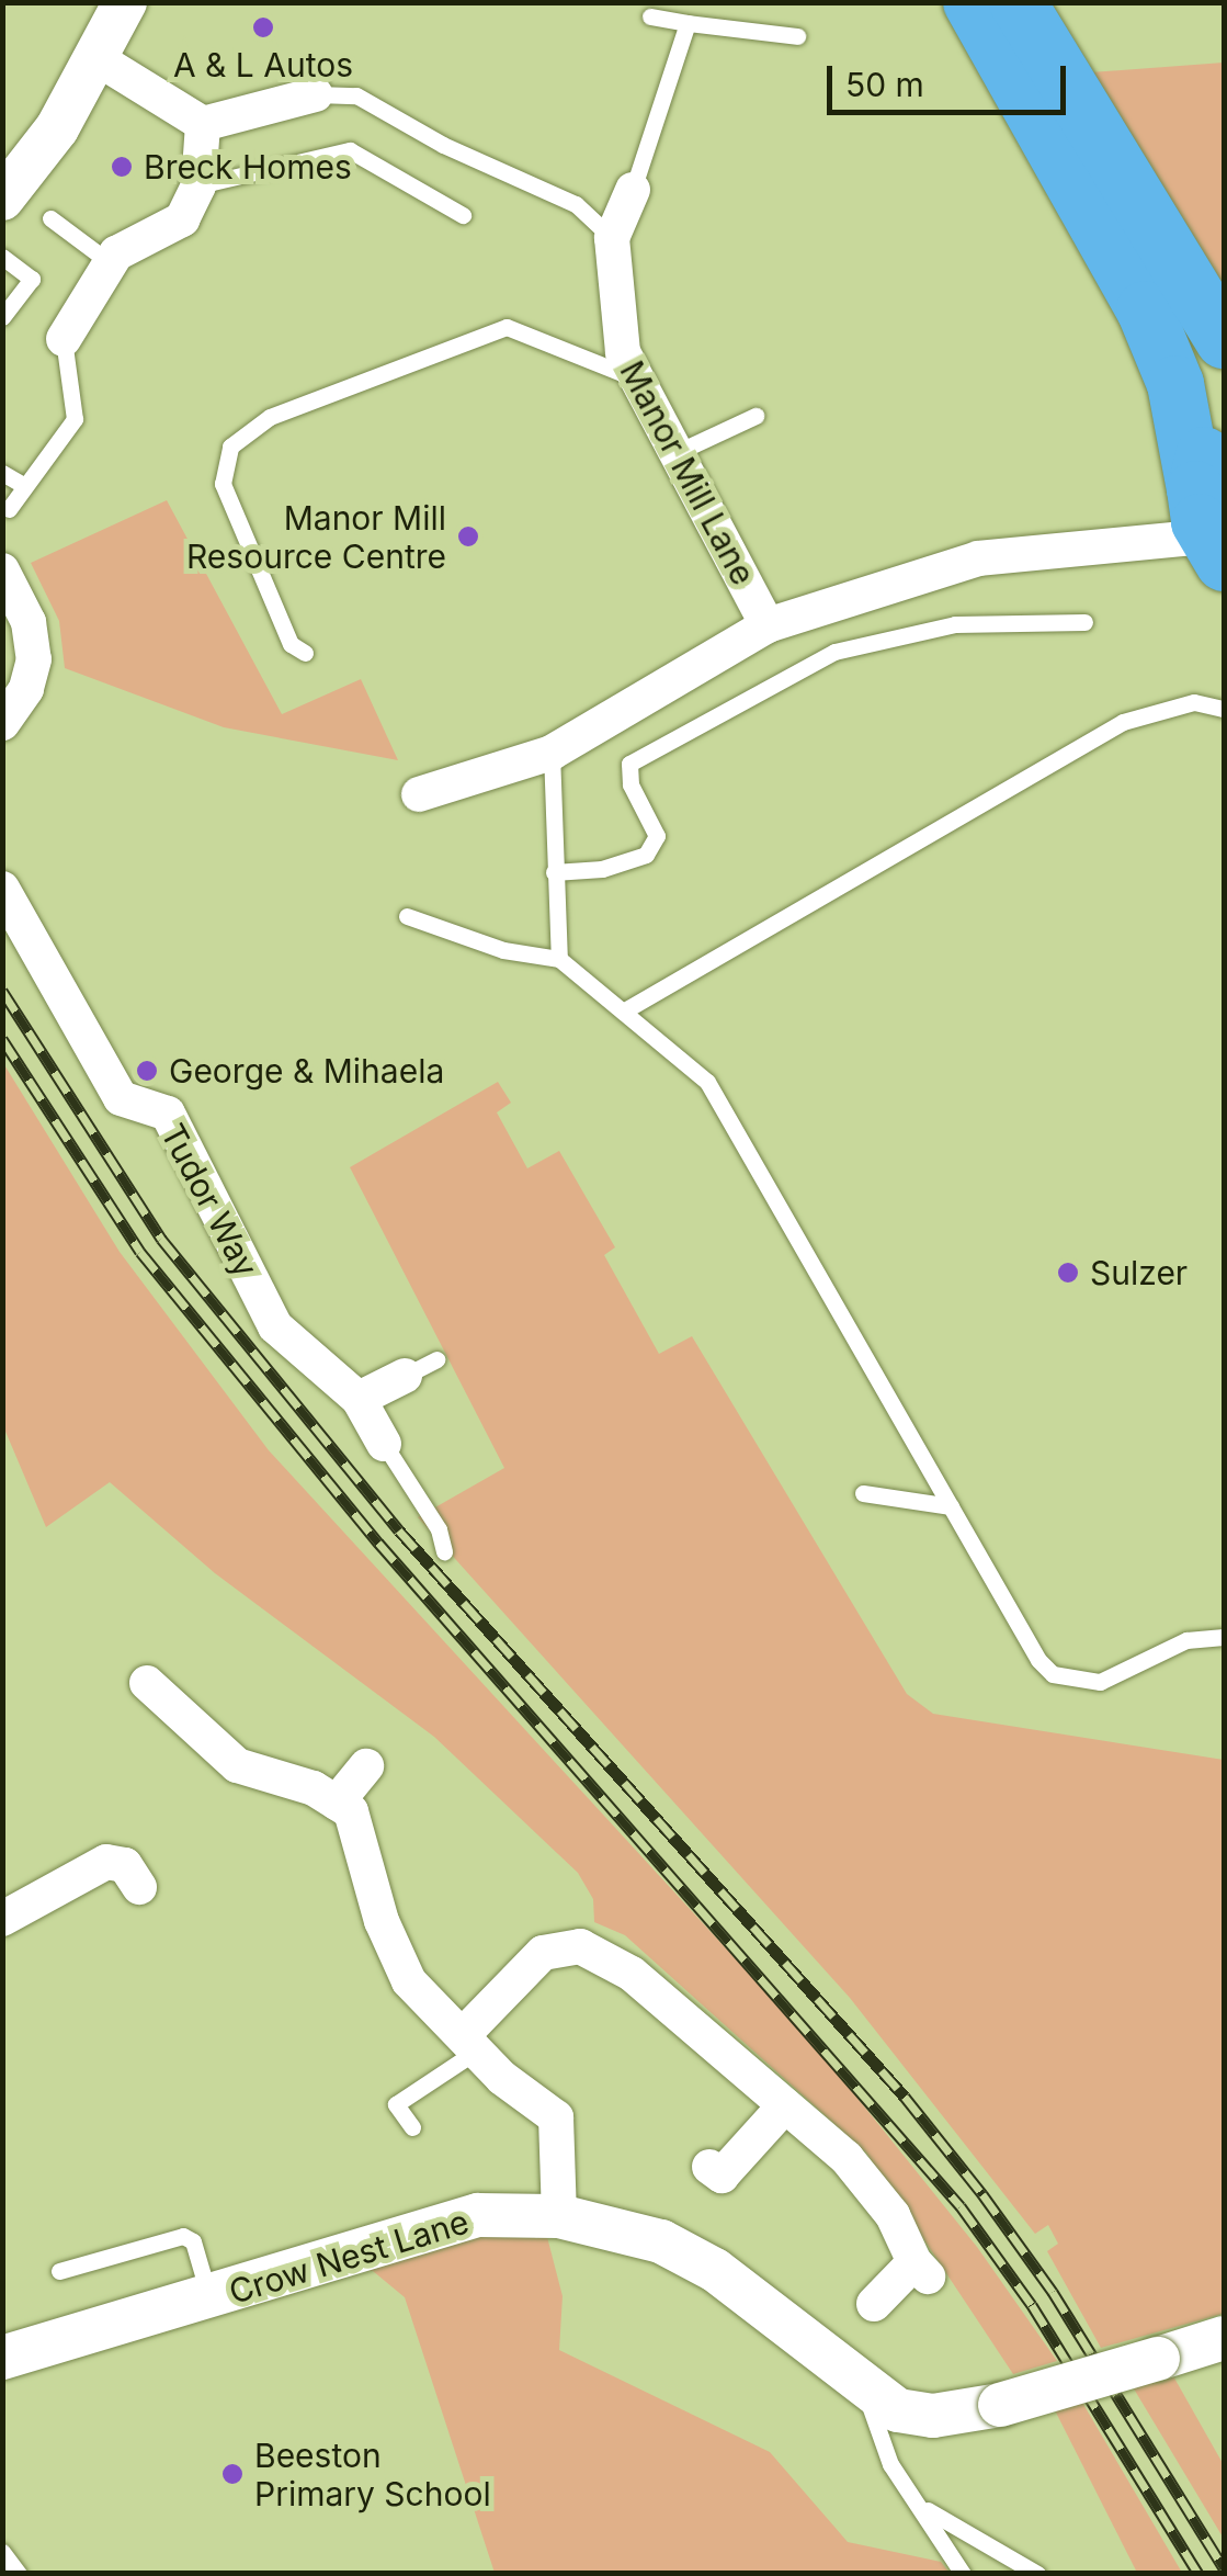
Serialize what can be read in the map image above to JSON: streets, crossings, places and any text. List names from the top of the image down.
{
  "streets": {
    "street": ["Manor Mill Lane", "Tudor Way", "Crow Nest Lane"]
  },
  "places": [
    "A & L Autos",
    "Breck Homes",
    "Manor Mill Resource Centre",
    "George & Mihaela",
    "Sulzer",
    "Beeston Primary School"
  ],
  "scale_bar": "50 m"
}
